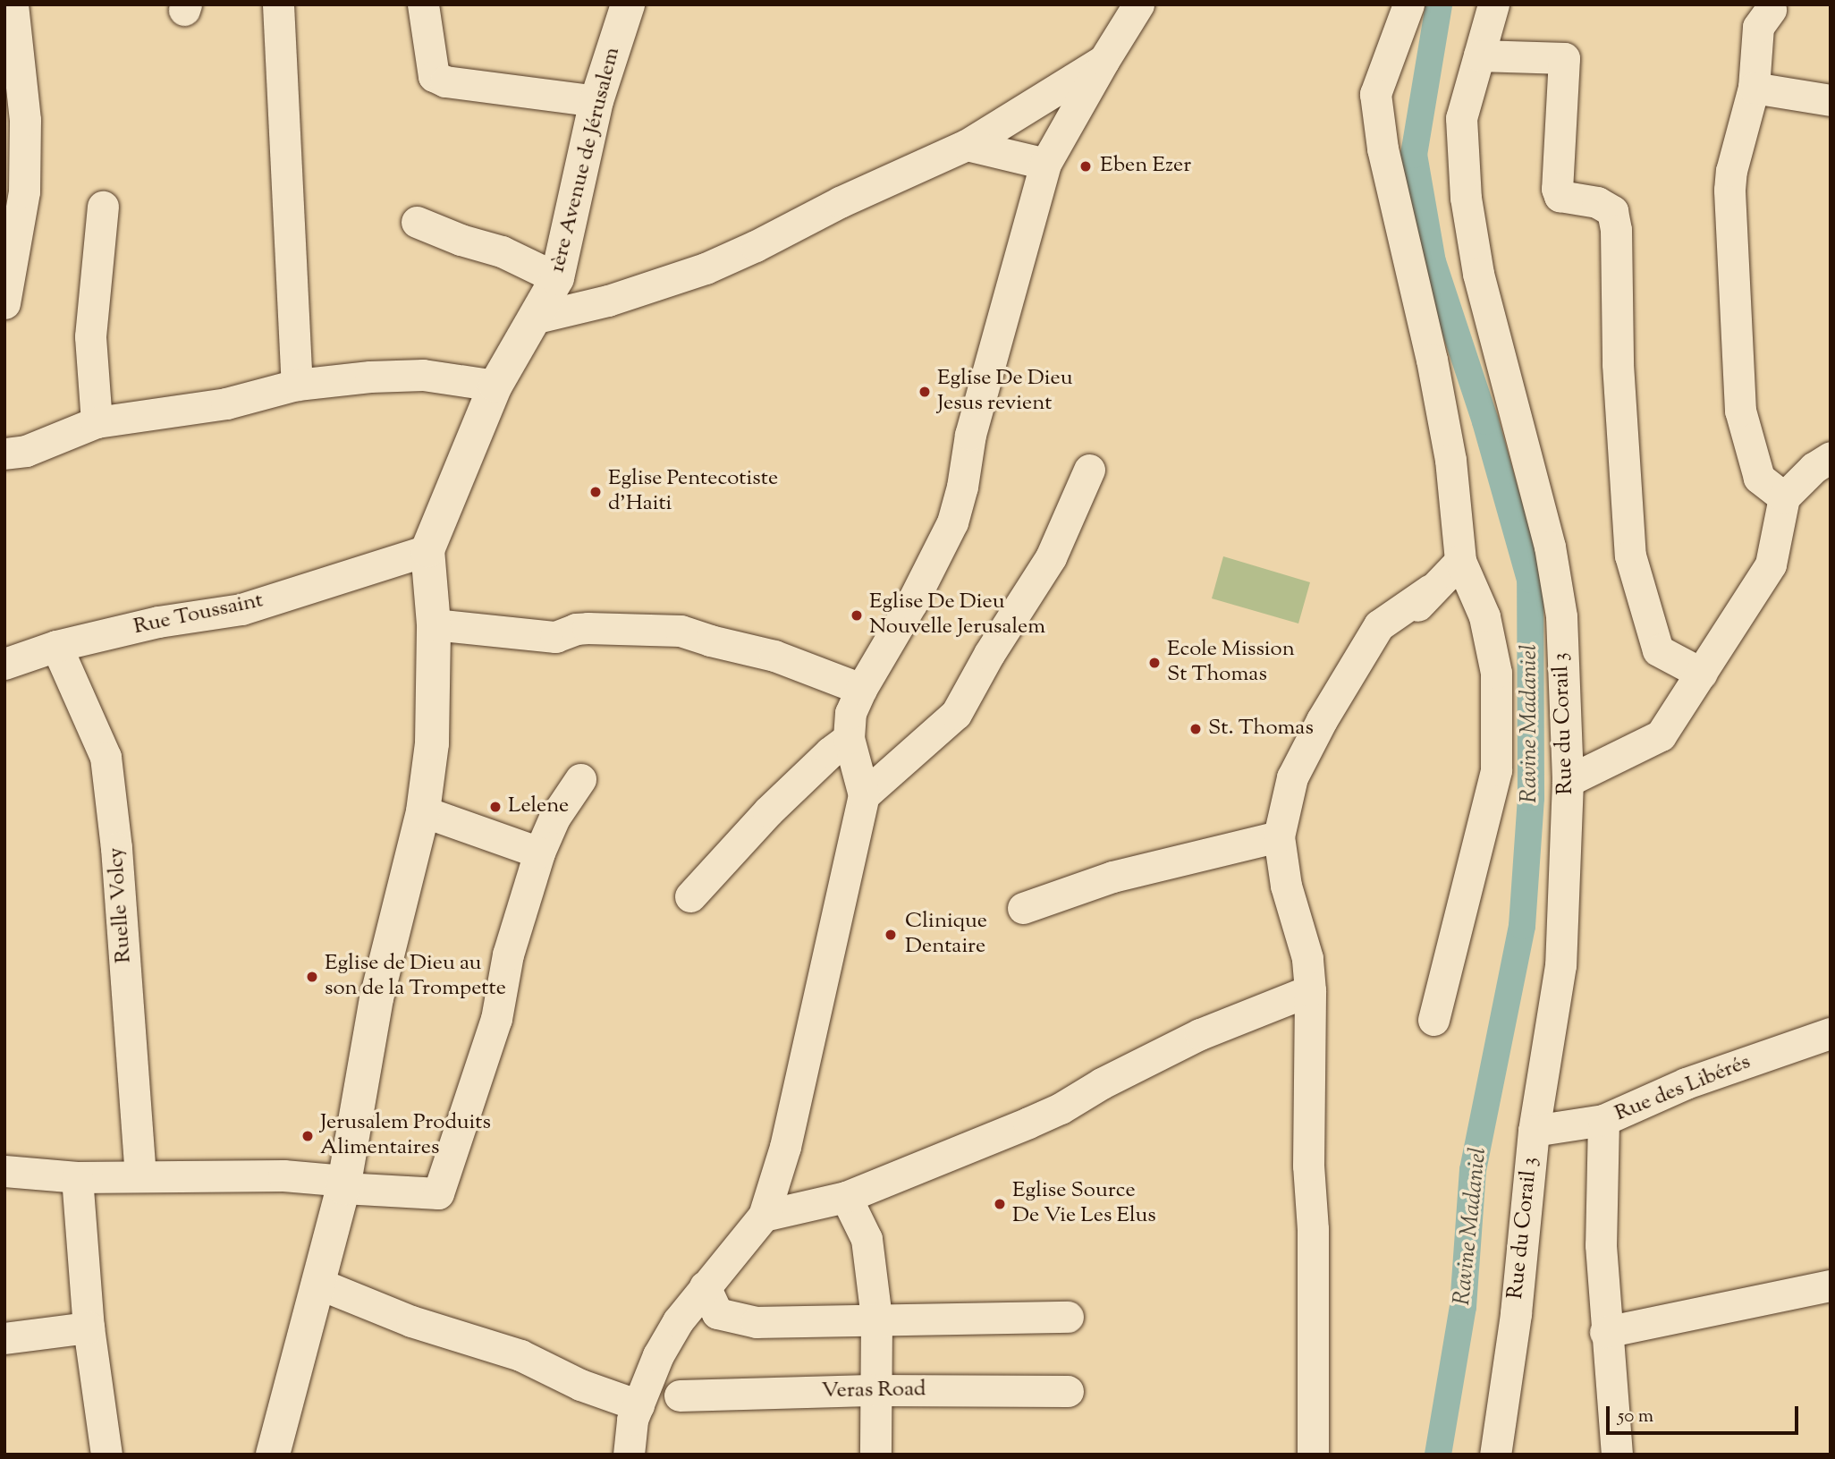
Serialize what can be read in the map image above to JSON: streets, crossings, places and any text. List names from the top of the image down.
{
  "streets": {
    "street": [
      "1ère Avenue de Jérusalem",
      "Rue Toussaint",
      "Rue du Corail 3",
      "Ruelle Volcy",
      "Rue des Libérés",
      "Veras Road"
    ]
  },
  "crossings": [
    ["1ère Avenue de Jérusalem", "Rue Toussaint"],
    ["Rue Toussaint", "Ruelle Volcy"],
    ["Rue du Corail 3", "Rue des Libérés"]
  ],
  "water": ["Ravine Madaniel"],
  "places": [
    "Eben Ezer",
    "Eglise De Dieu Jesus revient",
    "Eglise Pentecotiste d'Haiti",
    "Eglise De Dieu Nouvelle Jerusalem",
    "Ecole Mission St Thomas",
    "St. Thomas",
    "Lelene",
    "Clinique Dentaire",
    "Eglise de Dieu au son de la Trompette",
    "Jerusalem Produits Alimentaires",
    "Eglise Source De Vie Les Elus"
  ],
  "scale_bar": "50 m"
}
